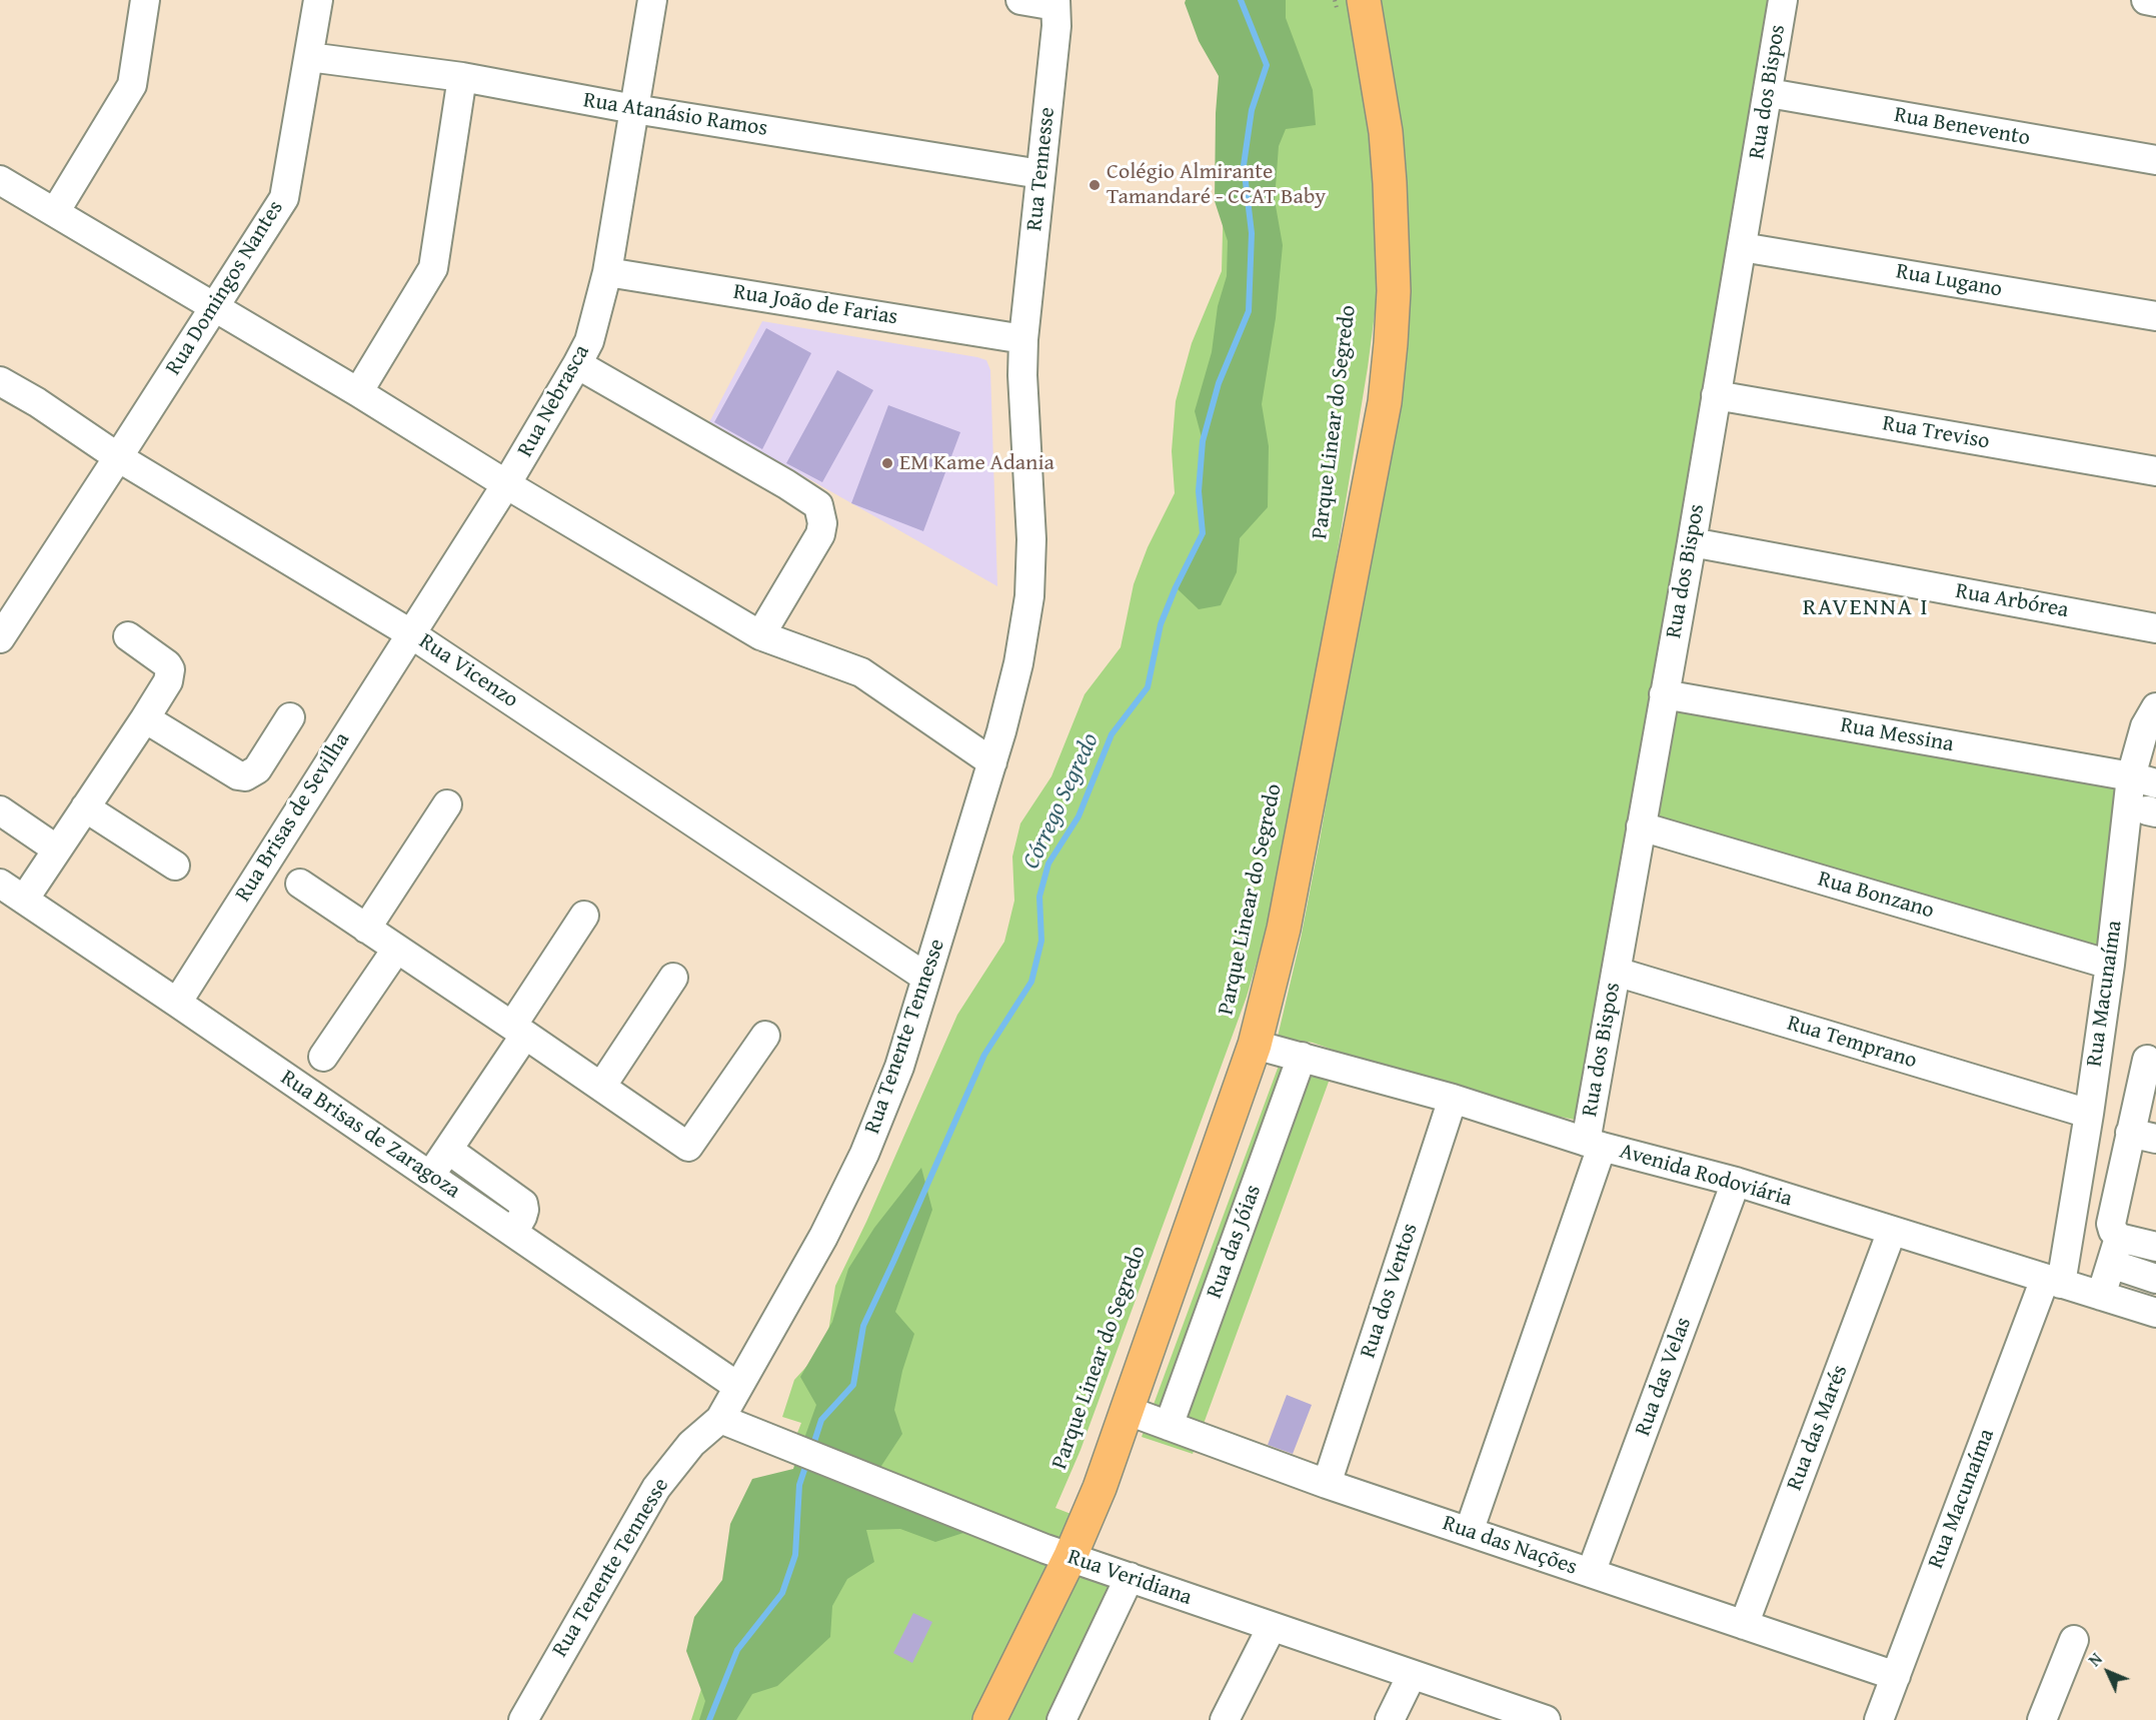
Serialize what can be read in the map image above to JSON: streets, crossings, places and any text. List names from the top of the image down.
{
  "streets": {
    "street": [
      "Rua dos Bispos",
      "Rua Atanásio Ramos",
      "Rua Benevento",
      "Rua Tennesse",
      "Rua Lugano",
      "Rua Domingos Nantes",
      "Rua João de Farias",
      "Rua Nebrasca",
      "Rua Treviso",
      "Rua Arbórea",
      "Rua Vicenzo",
      "Rua Messina",
      "Rua Brisas de Sevilha",
      "Rua Bonzano",
      "Rua Macunaíma",
      "Rua Tenente Tennesse",
      "Rua Temprano",
      "Rua Brisas de Zaragoza",
      "Avenida Rodoviária",
      "Rua das Jóias",
      "Rua dos Ventos",
      "Rua das Velas",
      "Rua das Marés",
      "Rua das Nações",
      "Rua Veridiana"
    ]
  },
  "crossings": [
    ["Rua dos Bispos", "Rua Benevento"],
    ["Rua dos Bispos", "Rua Lugano"],
    ["Rua dos Bispos", "Rua Treviso"],
    ["Rua dos Bispos", "Rua Arbórea"],
    ["Rua dos Bispos", "Rua Messina"],
    ["Rua dos Bispos", "Rua Bonzano"],
    ["Rua dos Bispos", "Rua Temprano"],
    ["Rua dos Bispos", "Avenida Rodoviária"],
    ["Rua dos Bispos", "Rua das Nações"],
    ["Rua Atanásio Ramos", "Rua Tennesse"],
    ["Rua Atanásio Ramos", "Rua Domingos Nantes"],
    ["Rua Atanásio Ramos", "Rua Nebrasca"],
    ["Rua Tennesse", "Rua João de Farias"],
    ["Rua Tennesse", "Rua Tenente Tennesse"],
    ["Rua Domingos Nantes", "Rua Vicenzo"],
    ["Rua João de Farias", "Rua Nebrasca"],
    ["Rua João de Farias", "Rua Tenente Tennesse"],
    ["Rua Nebrasca", "Rua Vicenzo"],
    ["Rua Nebrasca", "Rua Brisas de Sevilha"],
    ["Rua Vicenzo", "Rua Brisas de Sevilha"],
    ["Rua Vicenzo", "Rua Tenente Tennesse"],
    ["Rua Messina", "Rua Macunaíma"],
    ["Rua Brisas de Sevilha", "Rua Brisas de Zaragoza"],
    ["Rua Bonzano", "Rua Macunaíma"],
    ["Rua Macunaíma", "Rua Temprano"],
    ["Rua Macunaíma", "Avenida Rodoviária"],
    ["Rua Macunaíma", "Rua das Nações"],
    ["Rua Tenente Tennesse", "Rua Brisas de Zaragoza"],
    ["Rua Tenente Tennesse", "Rua Veridiana"],
    ["Avenida Rodoviária", "Rua das Jóias"],
    ["Avenida Rodoviária", "Rua dos Ventos"],
    ["Avenida Rodoviária", "Rua das Velas"],
    ["Avenida Rodoviária", "Rua das Marés"],
    ["Rua das Jóias", "Rua das Nações"],
    ["Rua dos Ventos", "Rua das Nações"],
    ["Rua das Velas", "Rua das Nações"],
    ["Rua das Marés", "Rua das Nações"]
  ],
  "districts": ["RAVENNA I"],
  "water": ["Córrego Segredo"],
  "places": ["Colégio Almirante Tamandaré - CCAT Baby", "EM Kame Adania"],
  "north": "top left"
}
